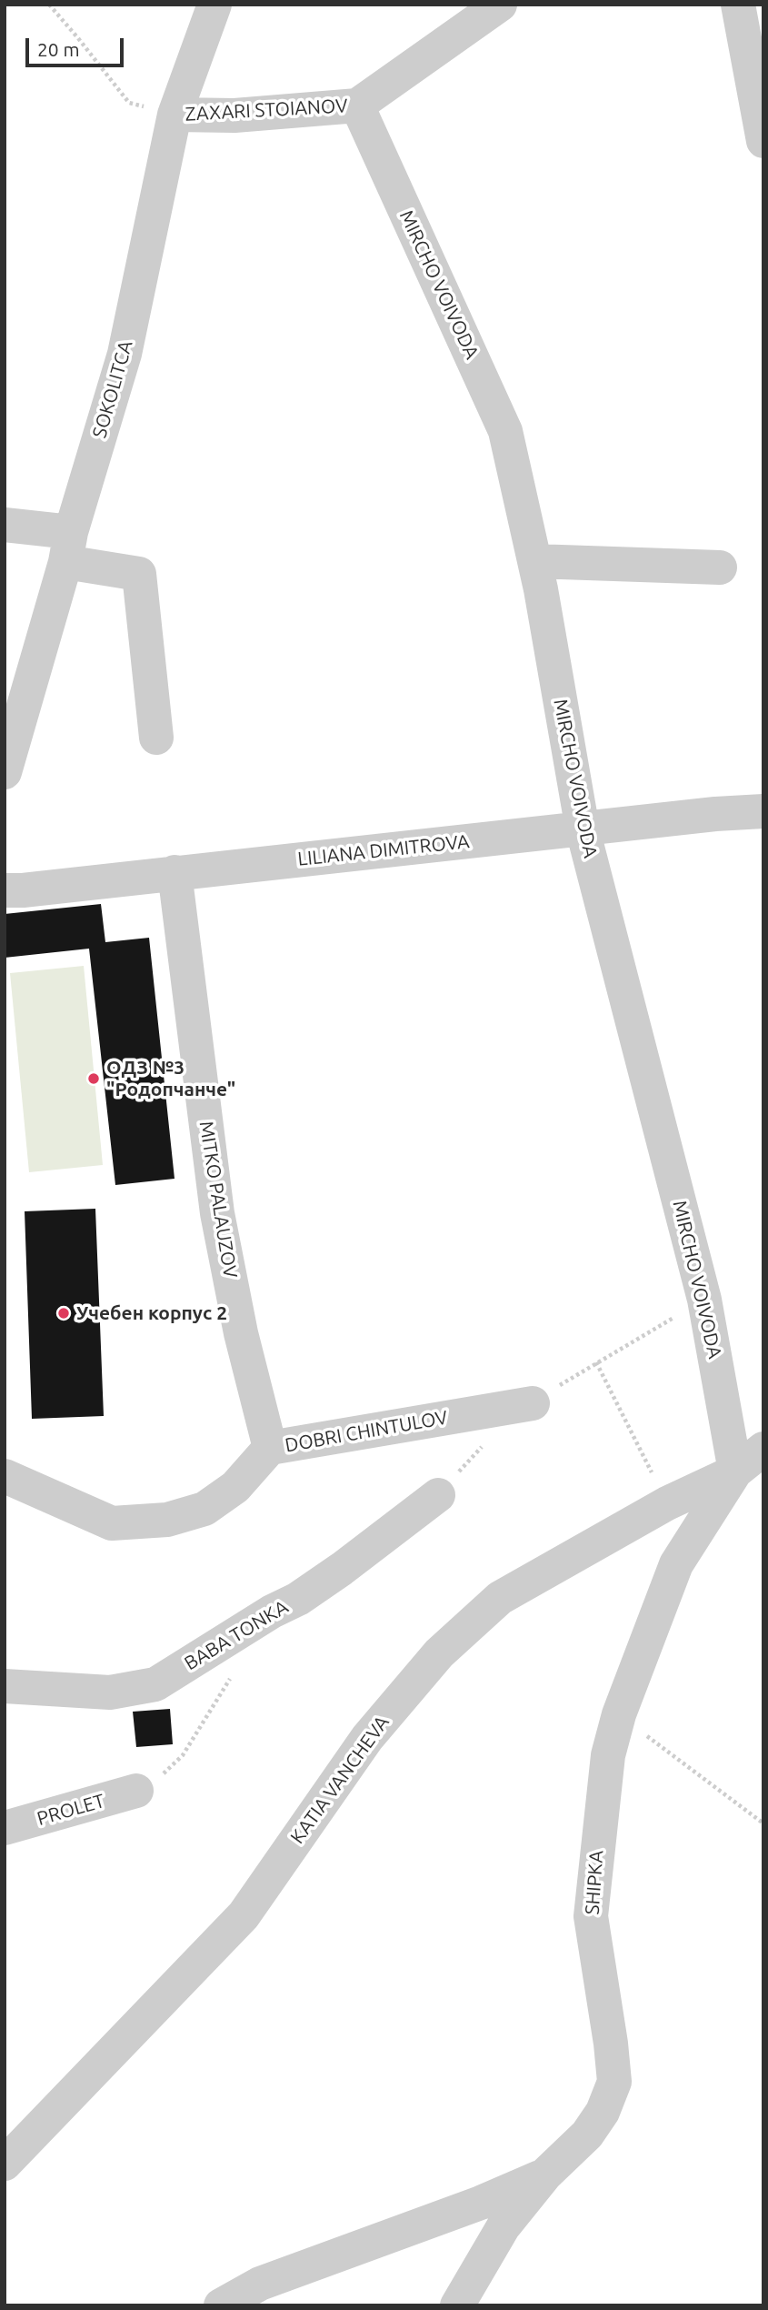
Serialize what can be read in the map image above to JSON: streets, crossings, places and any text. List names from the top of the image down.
{
  "streets": {
    "street": [
      "ZAXARI STOIANOV",
      "MIRCHO VOIVODA",
      "SOKOLITCA",
      "LILIANA DIMITROVA",
      "MITKO PALAUZOV",
      "DOBRI CHINTULOV",
      "BABA TONKA",
      "KATIA VANCHEVA",
      "PROLET",
      "SHIPKA"
    ]
  },
  "crossings": [
    ["ZAXARI STOIANOV", "MIRCHO VOIVODA"],
    ["ZAXARI STOIANOV", "SOKOLITCA"],
    ["MIRCHO VOIVODA", "LILIANA DIMITROVA"],
    ["MIRCHO VOIVODA", "KATIA VANCHEVA"],
    ["MIRCHO VOIVODA", "SHIPKA"],
    ["LILIANA DIMITROVA", "MITKO PALAUZOV"],
    ["MITKO PALAUZOV", "DOBRI CHINTULOV"],
    ["KATIA VANCHEVA", "SHIPKA"]
  ],
  "places": ["ОДЗ №3 \"Родопчанче\"", "Учебен корпус 2"],
  "scale_bar": "20 m"
}
